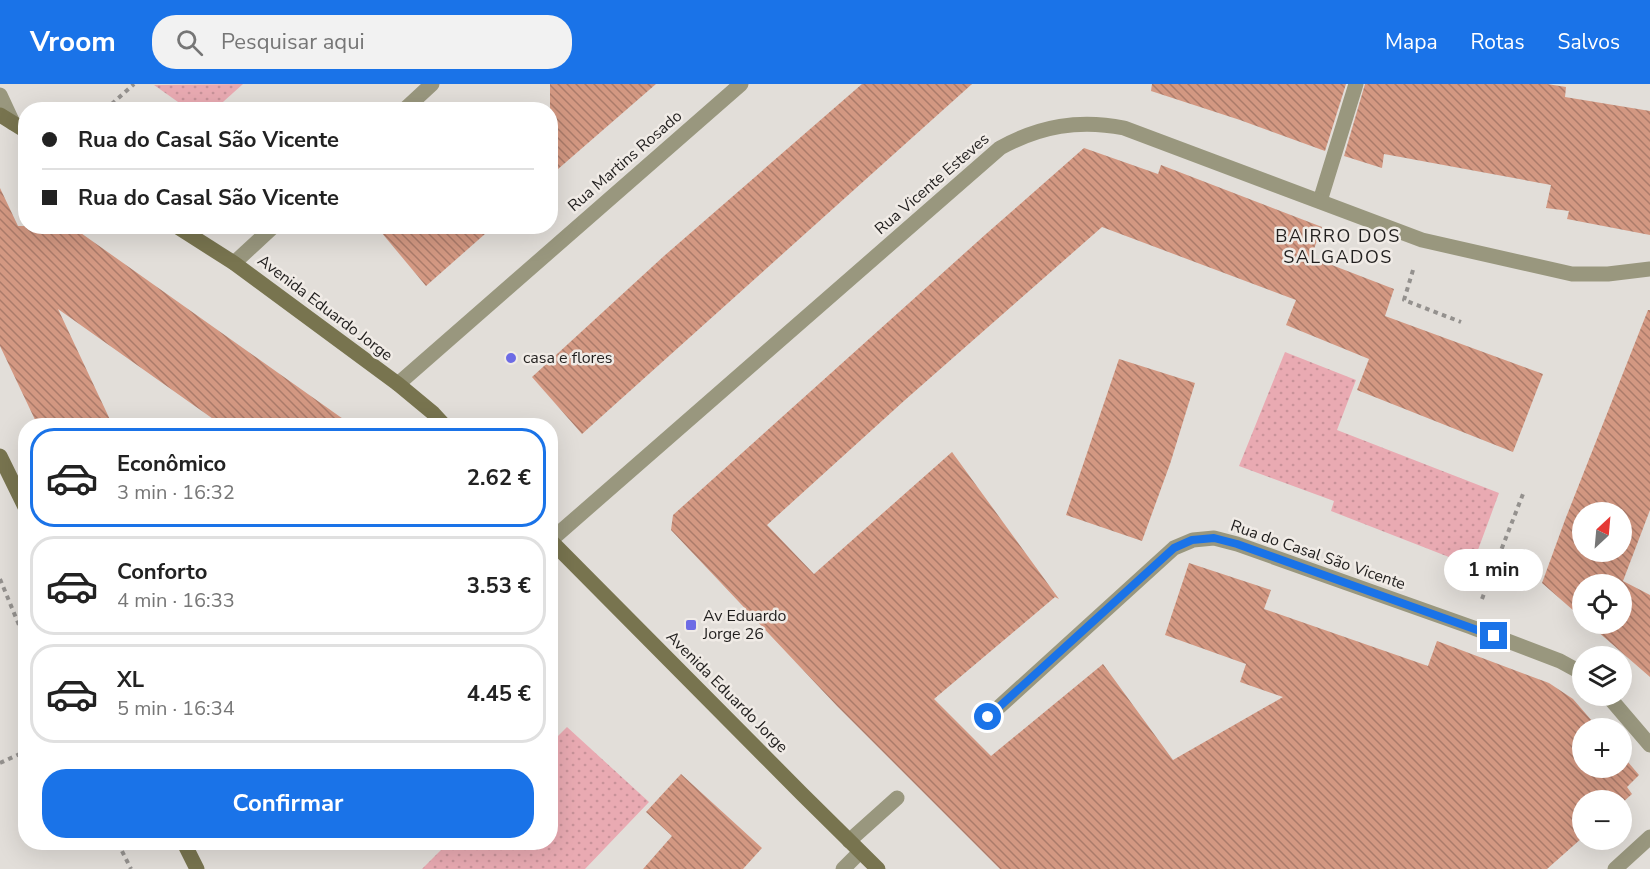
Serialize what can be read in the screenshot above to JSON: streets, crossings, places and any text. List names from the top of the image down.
{
  "streets": {
    "main road": ["Avenida Eduardo Jorge"],
    "street": ["Rua Martins Rosado", "Rua Vicente Esteves", "Rua do Casal São Vicente"]
  },
  "crossings": [
    ["Rua Martins Rosado", "Avenida Eduardo Jorge"]
  ],
  "districts": ["BAIRRO DOS SALGADOS"],
  "places": {
    "other": ["casa e flores"],
    "transit": ["Av Eduardo Jorge 26"]
  },
  "north": "top right",
  "page": {
    "header": "Vroom",
    "search": "Pesquisar aqui",
    "nav": ["Mapa", "Rotas", "Salvos"],
    "banner": ["Rua do Casal São Vicente", "Rua do Casal São Vicente"],
    "list": [
      {
        "name": "Econômico",
        "note": "3 min · 16:32",
        "value": "2.62 €"
      },
      {
        "name": "Conforto",
        "note": "4 min · 16:33",
        "value": "3.53 €"
      },
      {
        "name": "XL",
        "note": "5 min · 16:34",
        "value": "4.45 €"
      }
    ],
    "map_buttons": ["+", "−"],
    "bubble": "1 min",
    "buttons": "Confirmar"
  }
}
